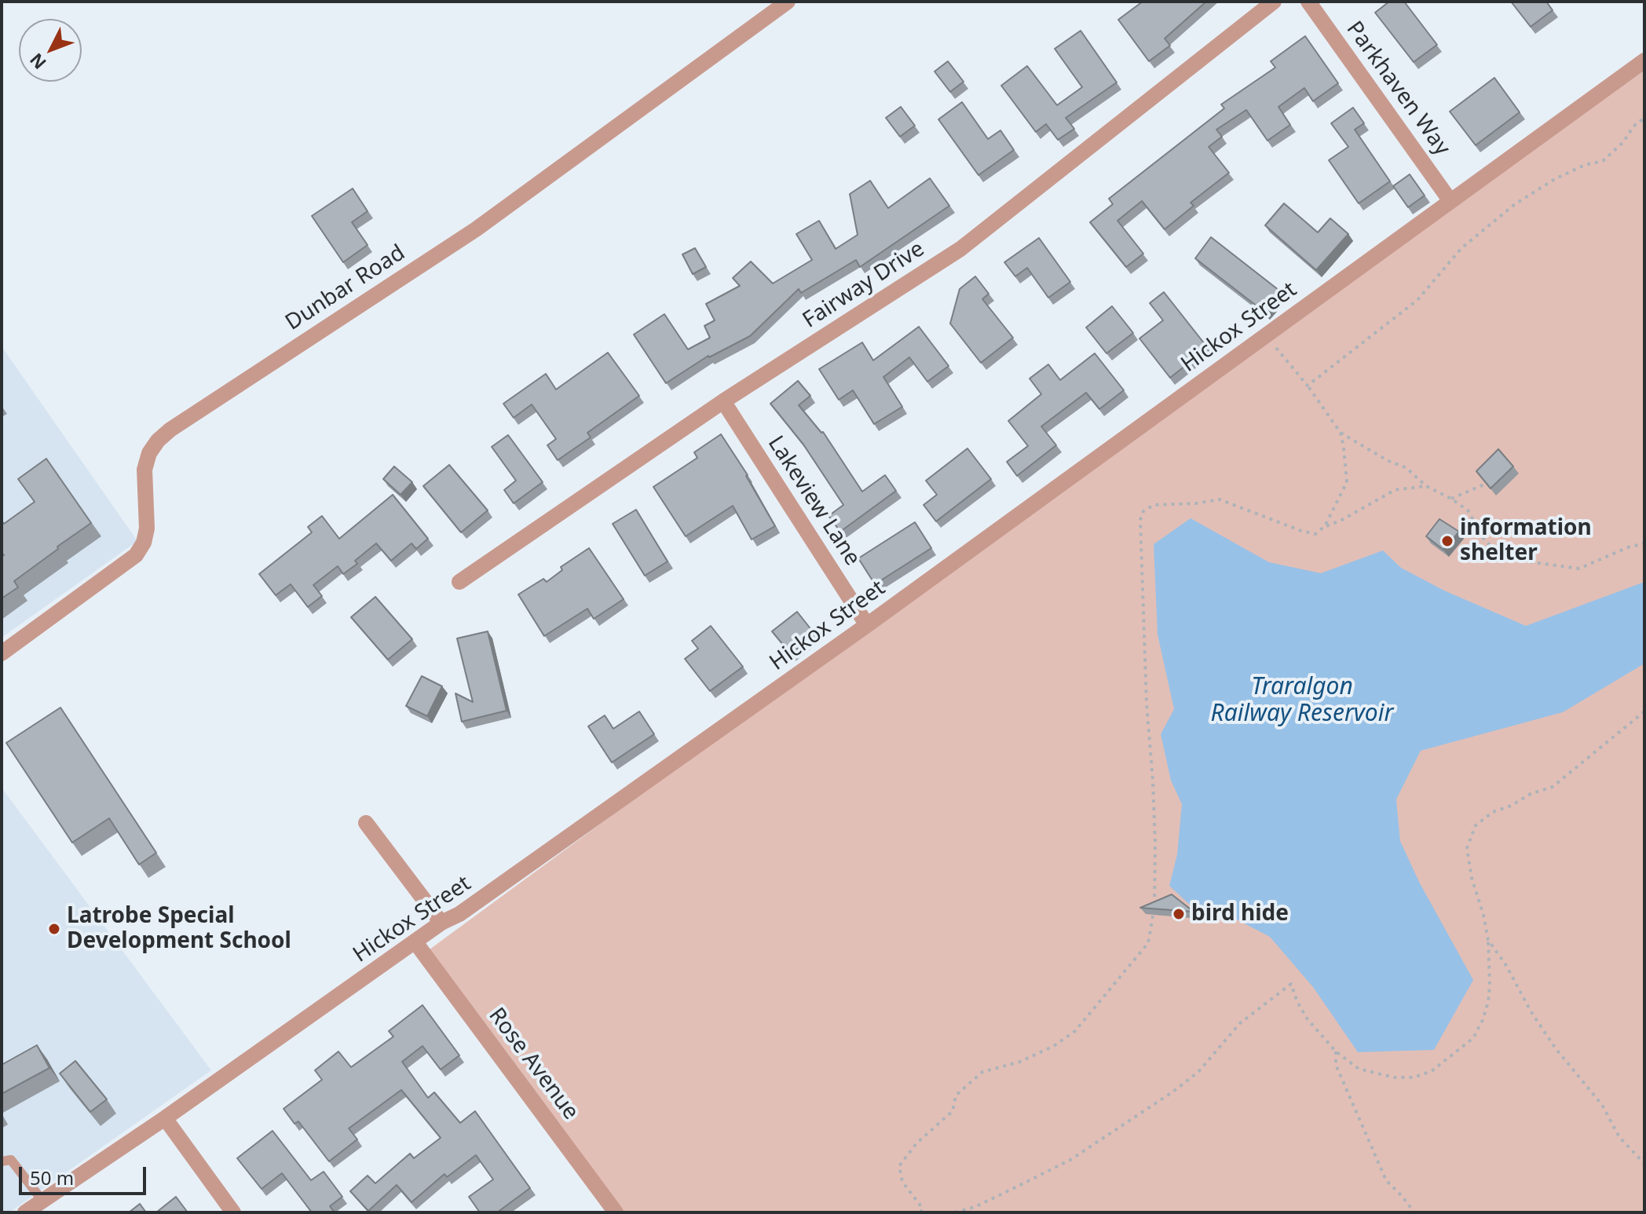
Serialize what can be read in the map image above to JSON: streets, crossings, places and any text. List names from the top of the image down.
{
  "streets": {
    "street": [
      "Parkhaven Way",
      "Fairway Drive",
      "Dunbar Road",
      "Hickox Street",
      "Lakeview Lane",
      "Rose Avenue"
    ]
  },
  "crossings": [
    ["Parkhaven Way", "Hickox Street"],
    ["Fairway Drive", "Lakeview Lane"],
    ["Hickox Street", "Lakeview Lane"],
    ["Hickox Street", "Rose Avenue"]
  ],
  "water": ["Traralgon Railway Reservoir"],
  "places": ["information shelter", "bird hide", "Latrobe Special Development School"],
  "scale_bar": "50 m",
  "north": "bottom left"
}
